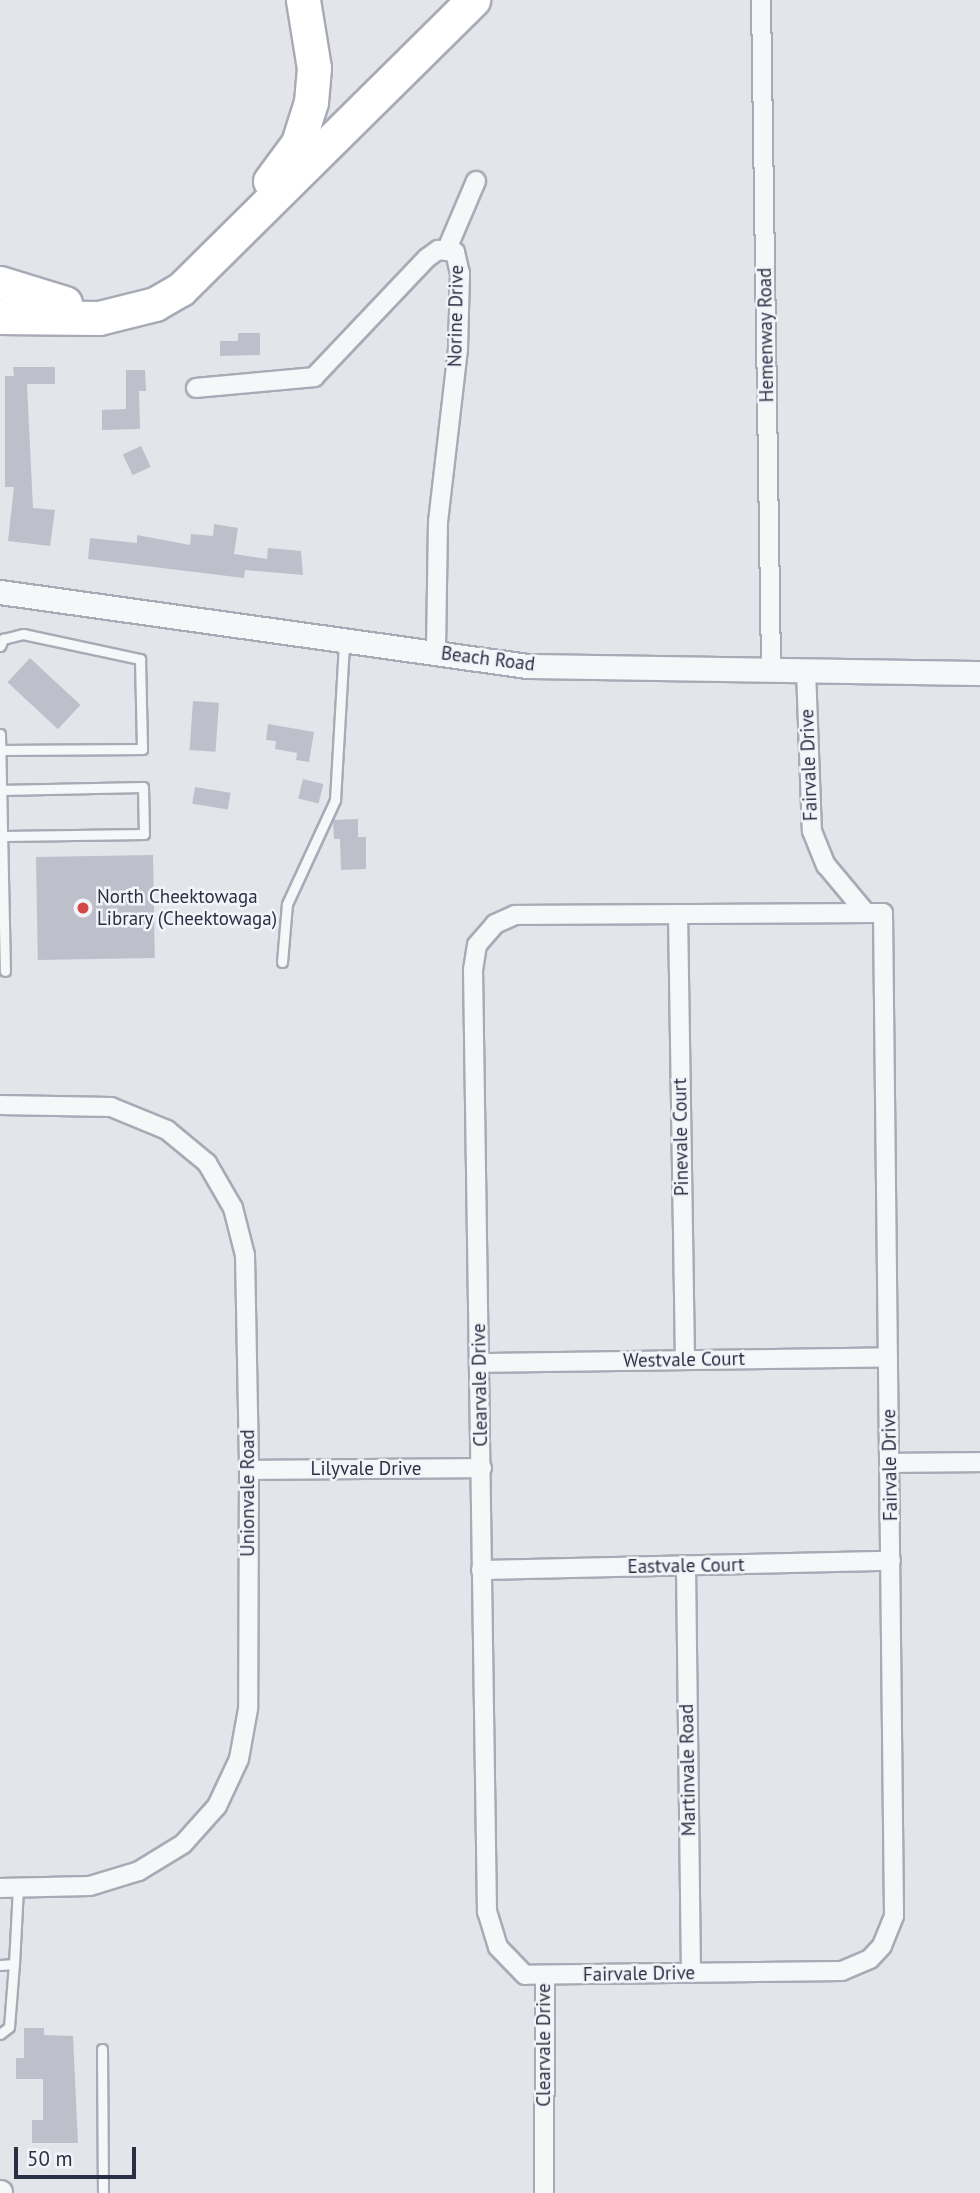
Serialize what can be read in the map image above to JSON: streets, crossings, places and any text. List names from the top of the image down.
{
  "streets": {
    "street": [
      "Norine Drive",
      "Hemenway Road",
      "Beach Road",
      "Fairvale Drive",
      "Pinevale Court",
      "Westvale Court",
      "Clearvale Drive",
      "Lilyvale Drive",
      "Unionvale Road",
      "Eastvale Court",
      "Martinvale Road"
    ]
  },
  "crossings": [
    ["Norine Drive", "Beach Road"],
    ["Hemenway Road", "Beach Road"],
    ["Beach Road", "Fairvale Drive"],
    ["Fairvale Drive", "Westvale Court"],
    ["Fairvale Drive", "Clearvale Drive"],
    ["Fairvale Drive", "Eastvale Court"],
    ["Fairvale Drive", "Martinvale Road"],
    ["Pinevale Court", "Westvale Court"],
    ["Pinevale Court", "Clearvale Drive"],
    ["Westvale Court", "Clearvale Drive"],
    ["Clearvale Drive", "Lilyvale Drive"],
    ["Clearvale Drive", "Eastvale Court"],
    ["Lilyvale Drive", "Unionvale Road"],
    ["Eastvale Court", "Martinvale Road"]
  ],
  "places": ["North Cheektowaga Library (Cheektowaga)"],
  "scale_bar": "50 m"
}
